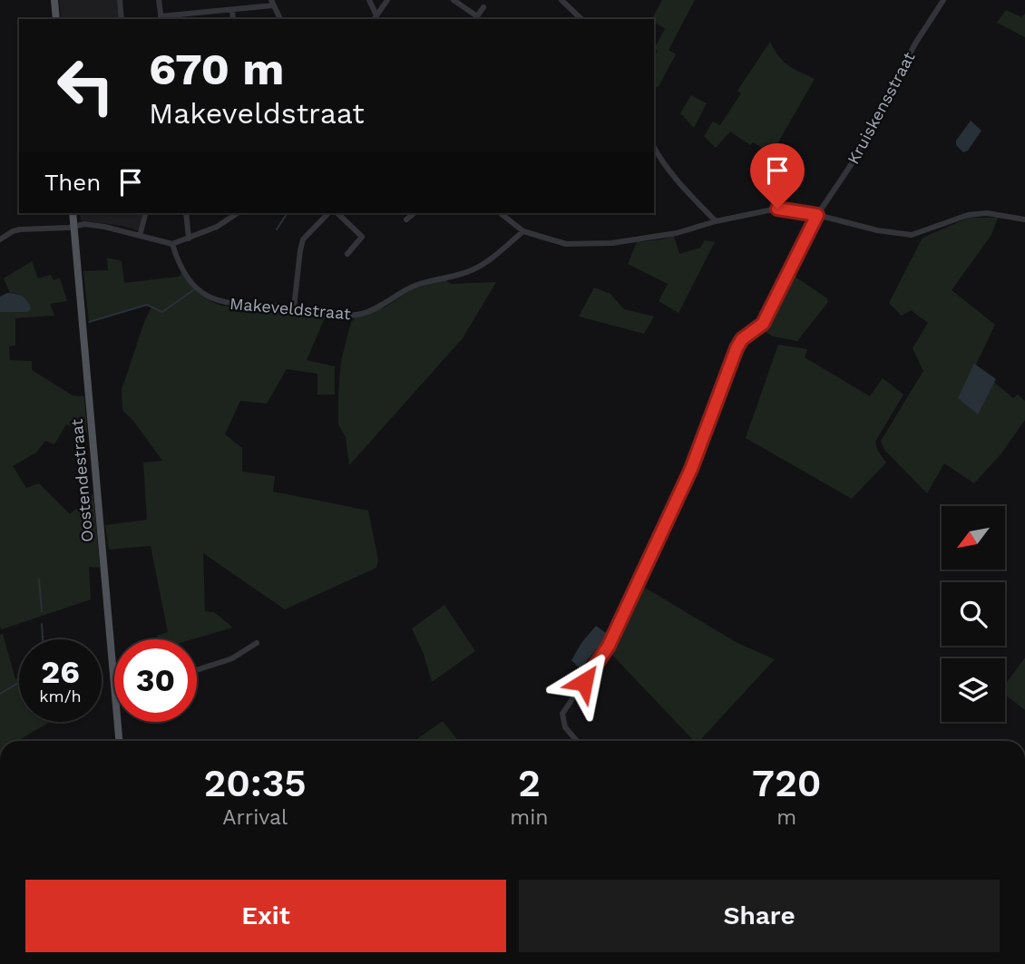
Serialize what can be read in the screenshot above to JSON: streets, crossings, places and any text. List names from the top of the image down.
{
  "streets": {
    "main road": ["Oostendestraat"],
    "street": ["Kruiskensstraat", "Makeveldstraat"]
  },
  "north": "bottom left",
  "page": {
    "turn": ["670 m", "Makeveldstraat"],
    "then": "Then",
    "speed": "26 km/h",
    "limit": "30",
    "eta": [
      "20:35",
      "Arrival",
      "2",
      "min",
      "720",
      "m"
    ],
    "buttons": ["Exit", "Share"]
  }
}
